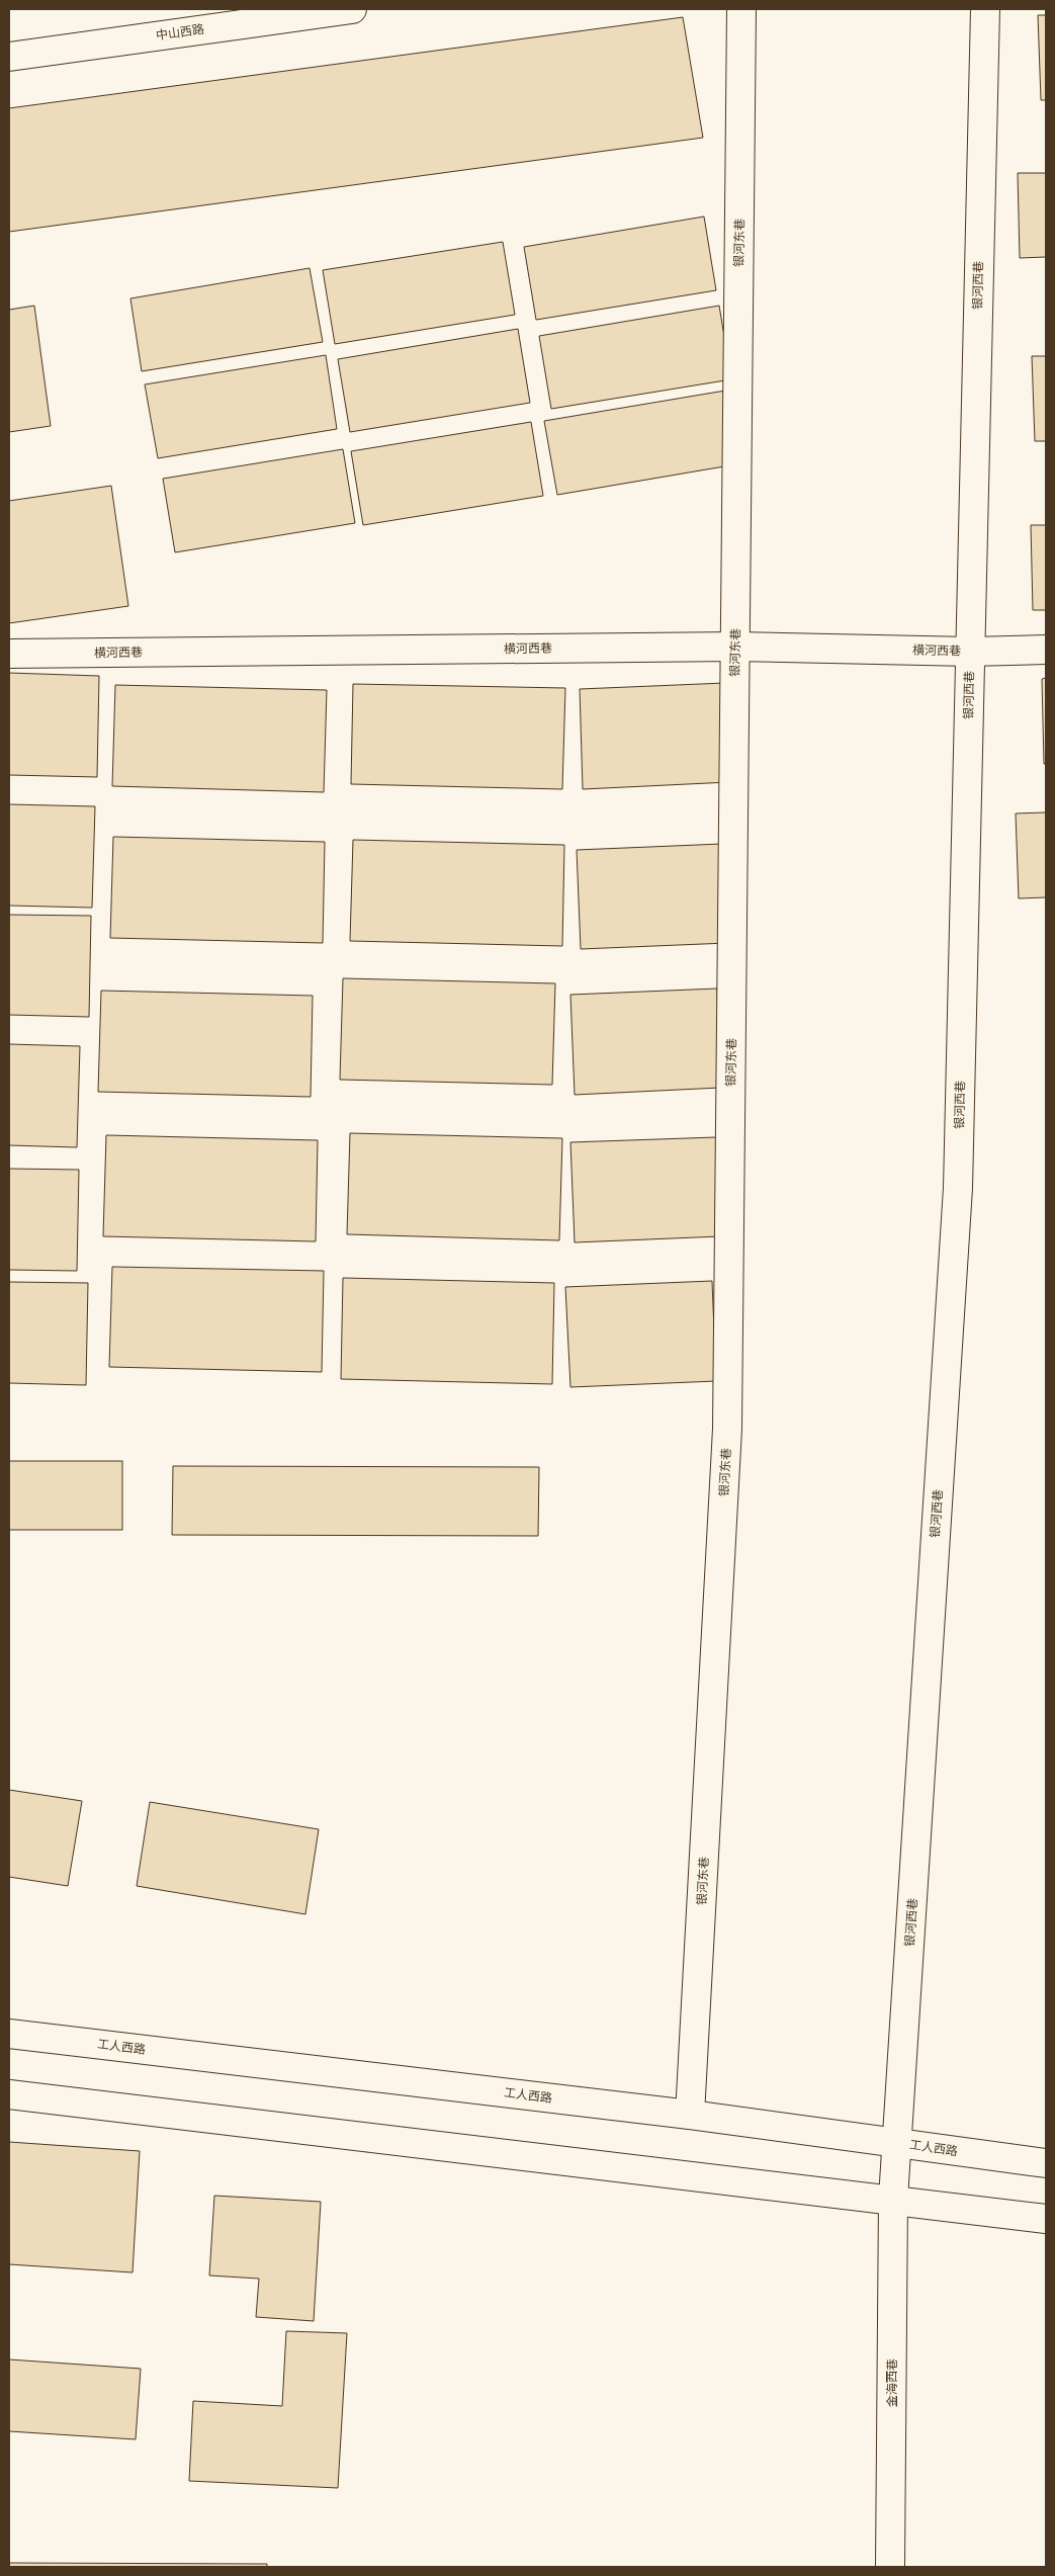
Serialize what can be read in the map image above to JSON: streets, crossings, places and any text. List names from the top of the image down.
{
  "streets": {
    "street": [
      "中山西路",
      "银河东巷",
      "银河西巷",
      "横河西巷",
      "工人西路",
      "金海西巷"
    ]
  },
  "crossings": [
    ["银河东巷", "横河西巷"],
    ["银河东巷", "工人西路"],
    ["银河西巷", "横河西巷"],
    ["银河西巷", "工人西路"],
    ["银河西巷", "金海西巷"]
  ]
}
